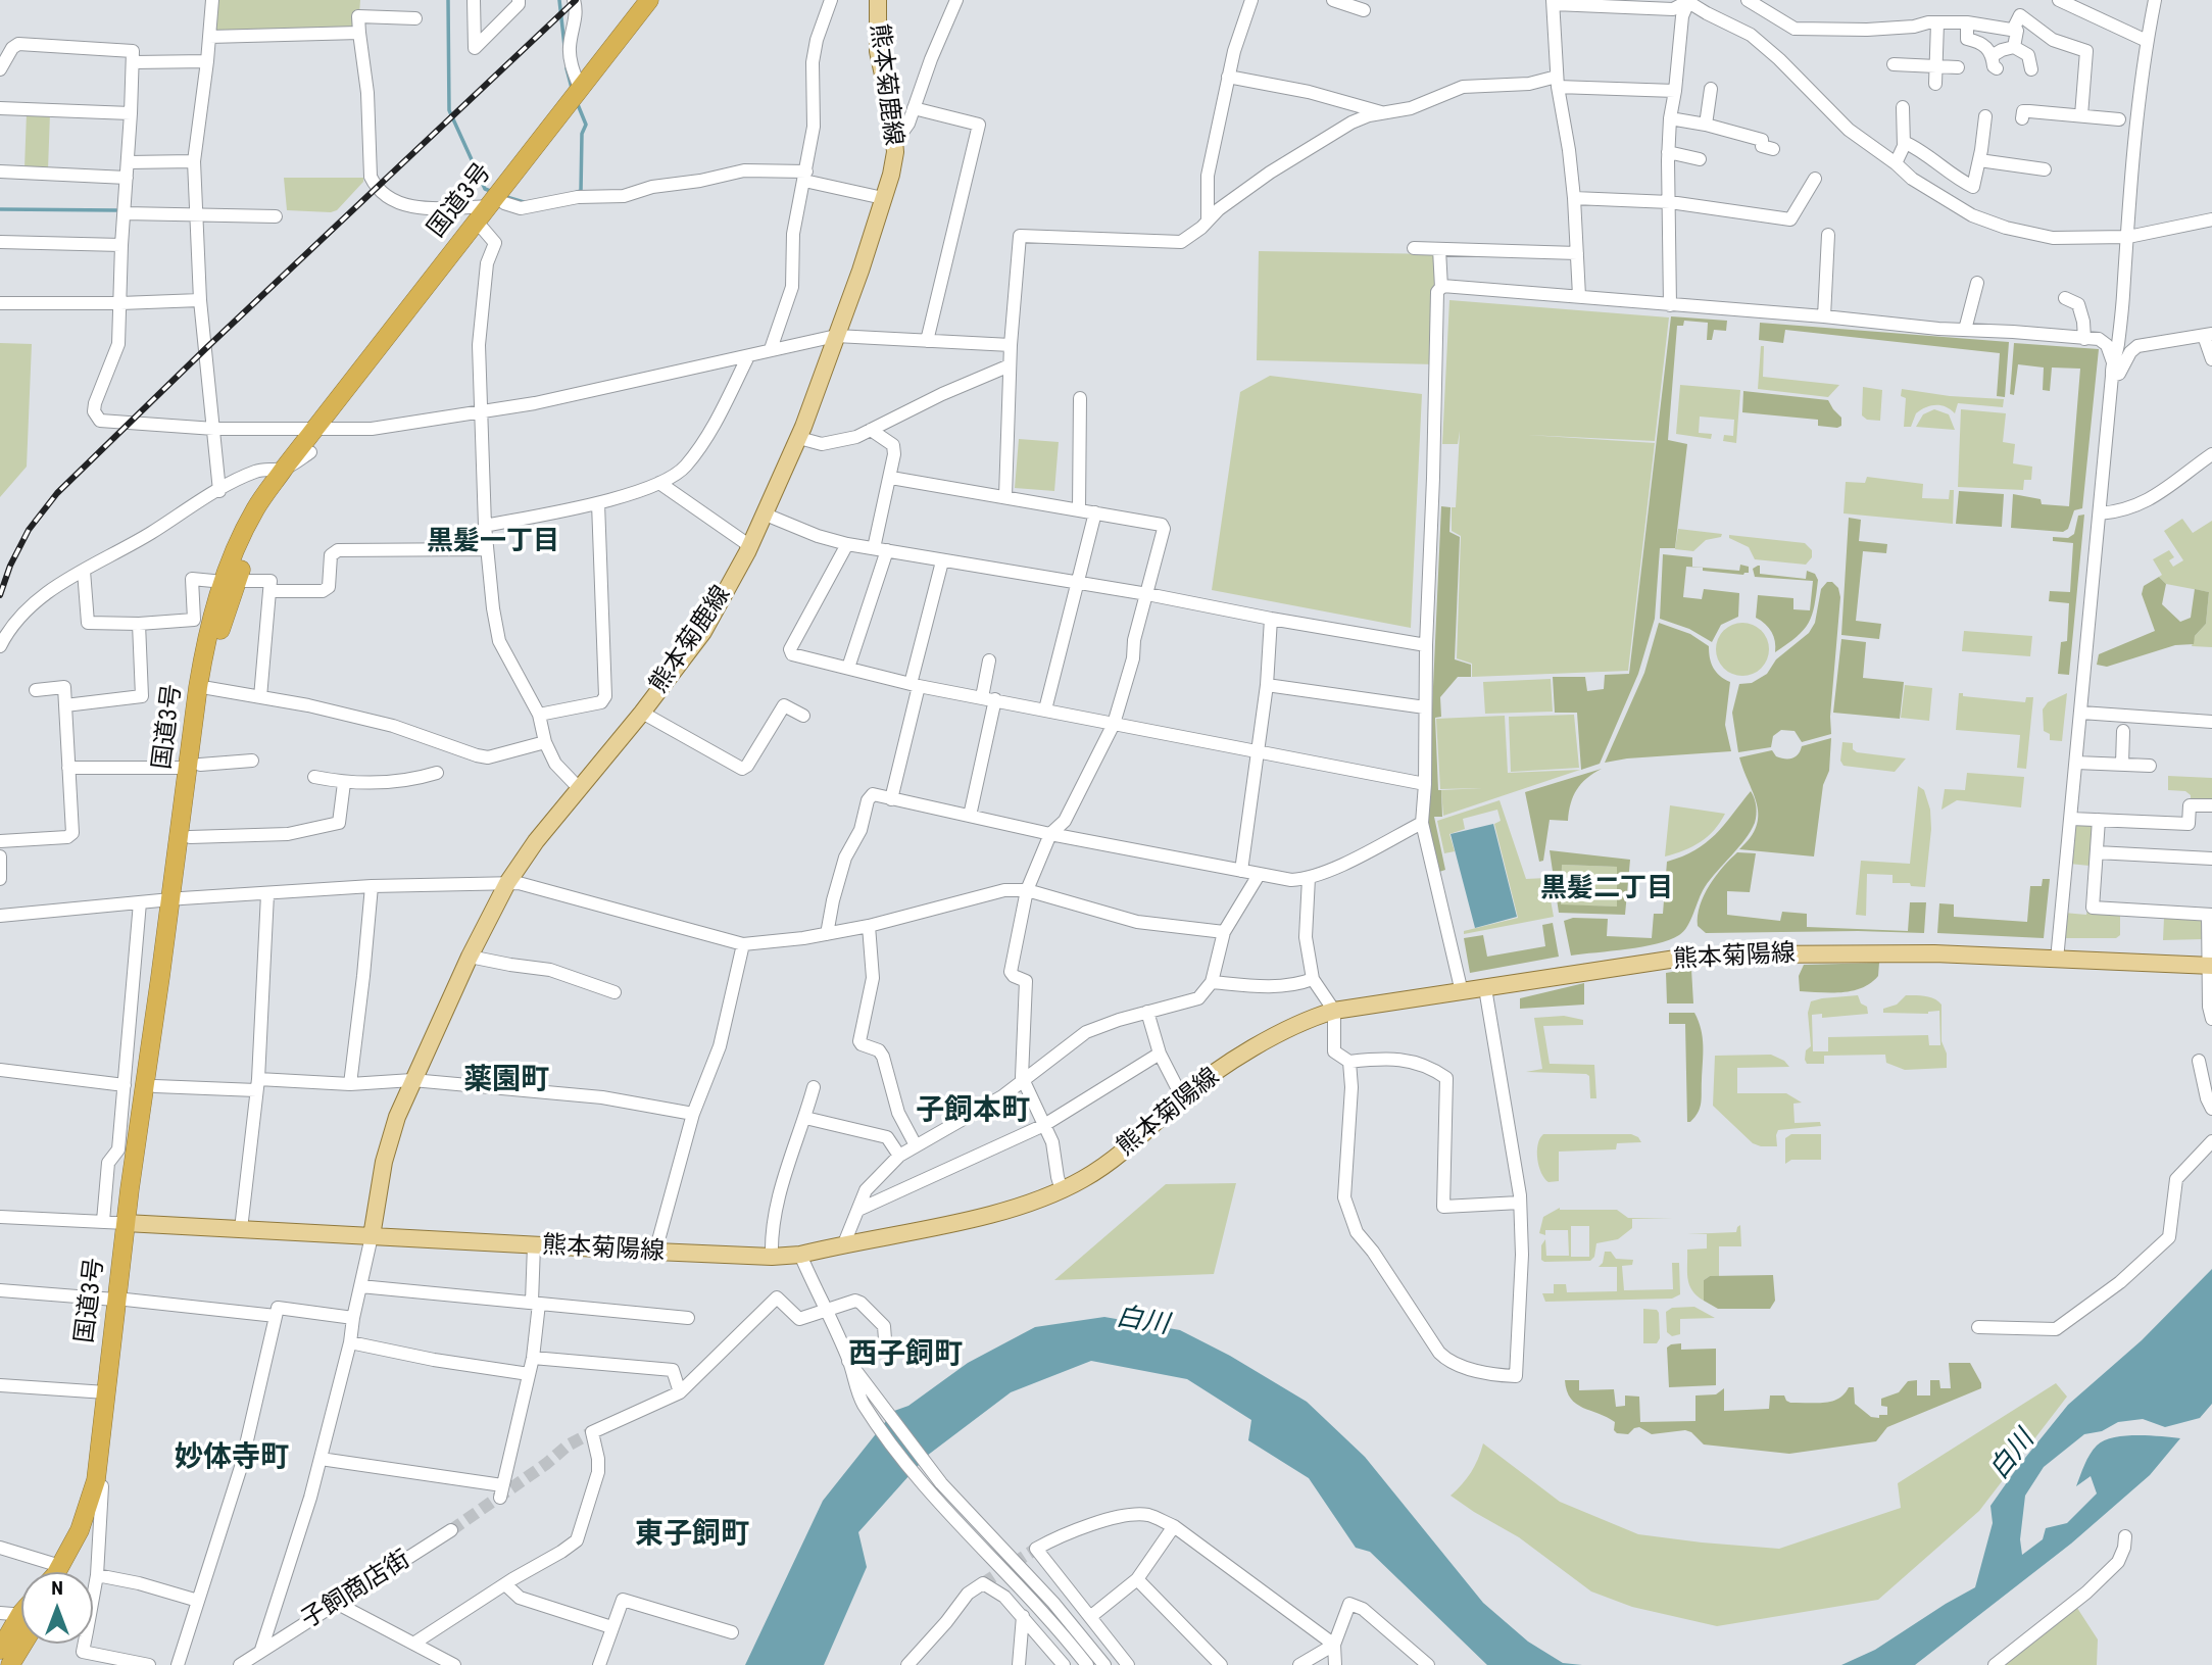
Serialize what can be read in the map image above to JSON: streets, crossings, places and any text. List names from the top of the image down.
{
  "streets": {
    "highway": ["国道3号"],
    "main road": ["熊本菊鹿線", "熊本菊陽線"],
    "street": ["子飼商店街"]
  },
  "crossings": [
    ["熊本菊鹿線", "熊本菊陽線"],
    ["国道3号", "熊本菊陽線"]
  ],
  "districts": [
    "黒髪一丁目",
    "黒髪二丁目",
    "薬園町",
    "子飼本町",
    "西子飼町",
    "妙体寺町",
    "東子飼町"
  ],
  "water": ["白川"],
  "north": "top"
}
